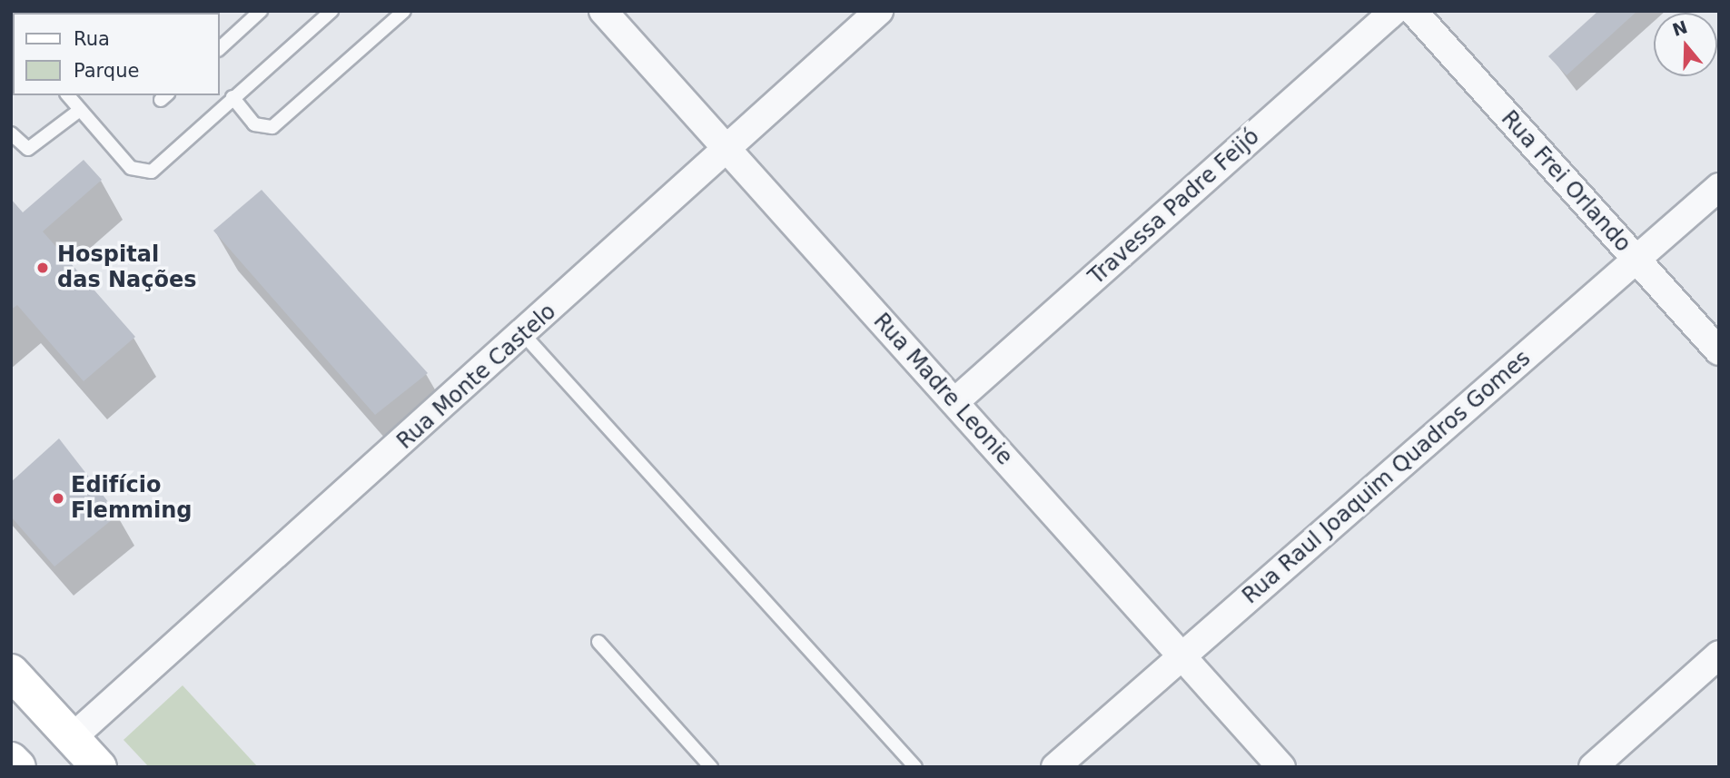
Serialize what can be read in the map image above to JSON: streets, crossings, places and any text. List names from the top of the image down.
{
  "streets": {
    "street": [
      "Rua Frei Orlando",
      "Travessa Padre Feijó",
      "Rua Monte Castelo",
      "Rua Madre Leonie",
      "Rua Raul Joaquim Quadros Gomes"
    ]
  },
  "crossings": [
    ["Rua Frei Orlando", "Rua Raul Joaquim Quadros Gomes"],
    ["Travessa Padre Feijó", "Rua Madre Leonie"],
    ["Rua Monte Castelo", "Rua Madre Leonie"],
    ["Rua Madre Leonie", "Rua Raul Joaquim Quadros Gomes"]
  ],
  "places": ["Hospital das Nações", "Edifício Flemming"],
  "legend": ["Rua", "Parque"],
  "north": "top"
}
